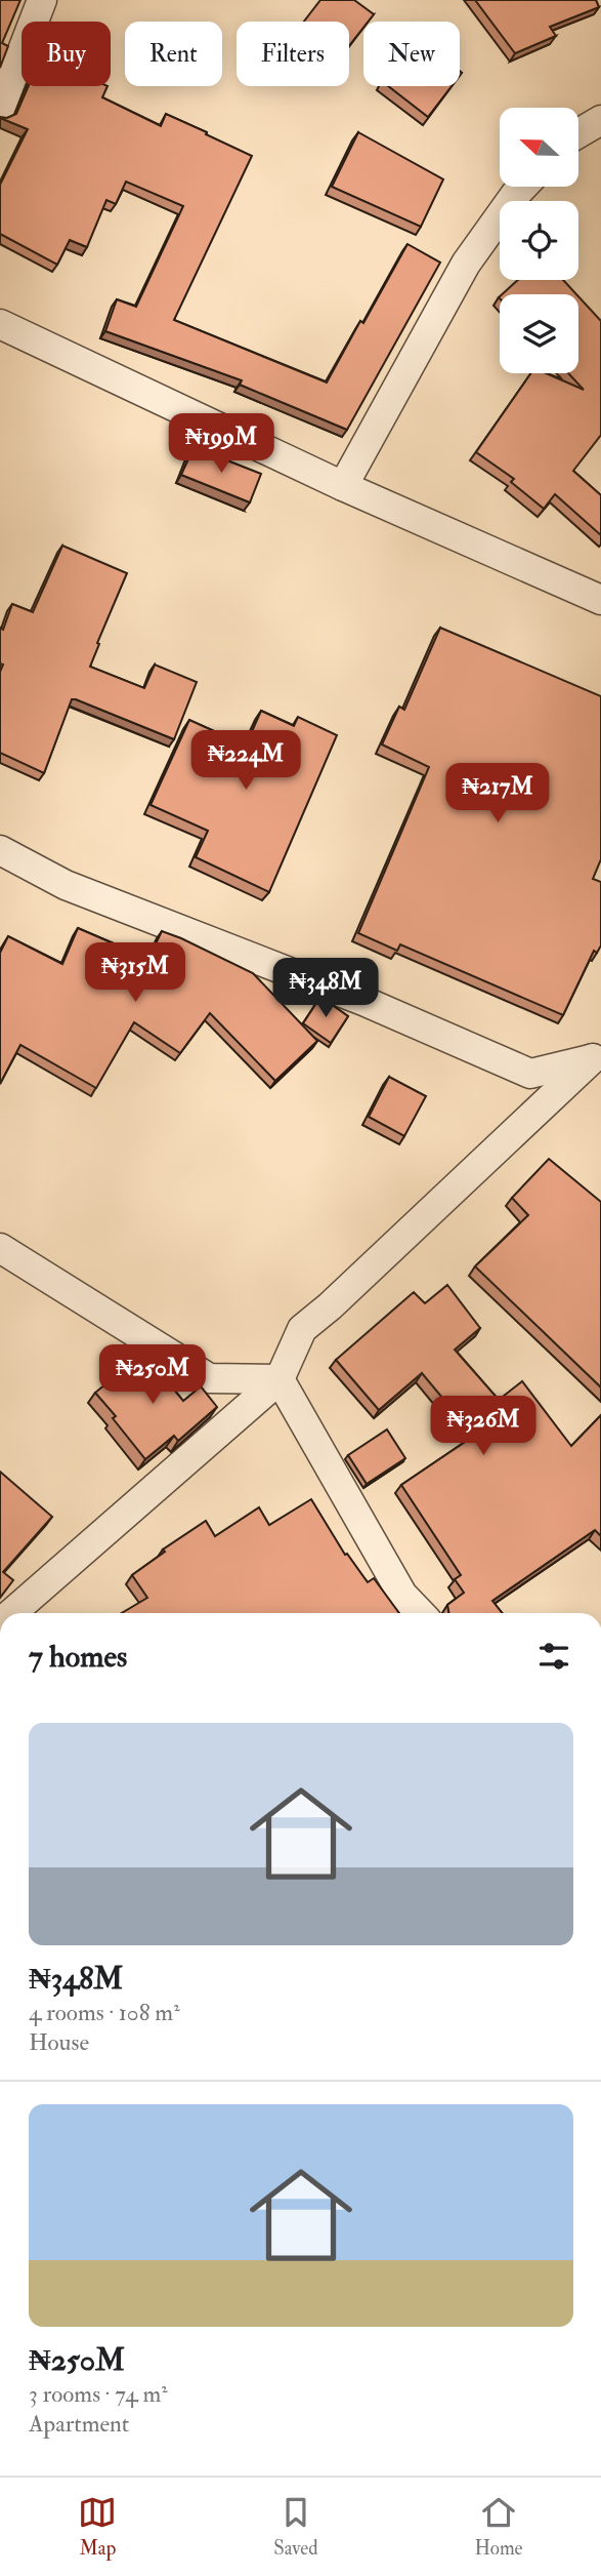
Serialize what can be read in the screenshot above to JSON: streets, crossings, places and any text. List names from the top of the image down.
{
  "north": "left",
  "page": {
    "chip": [
      "Buy",
      "Rent",
      "Filters",
      "New"
    ],
    "price": [
      "₦199M",
      "₦224M",
      "₦217M",
      "₦315M",
      "₦348M",
      "₦250M",
      "₦326M"
    ],
    "heading": "7 homes",
    "list": [
      {
        "name": "₦348M",
        "note": "4 rooms · 108 m² · House"
      },
      {
        "name": "₦250M",
        "note": "3 rooms · 74 m² · Apartment"
      }
    ],
    "tabs": ["Map", "Saved", "Home"]
  }
}
